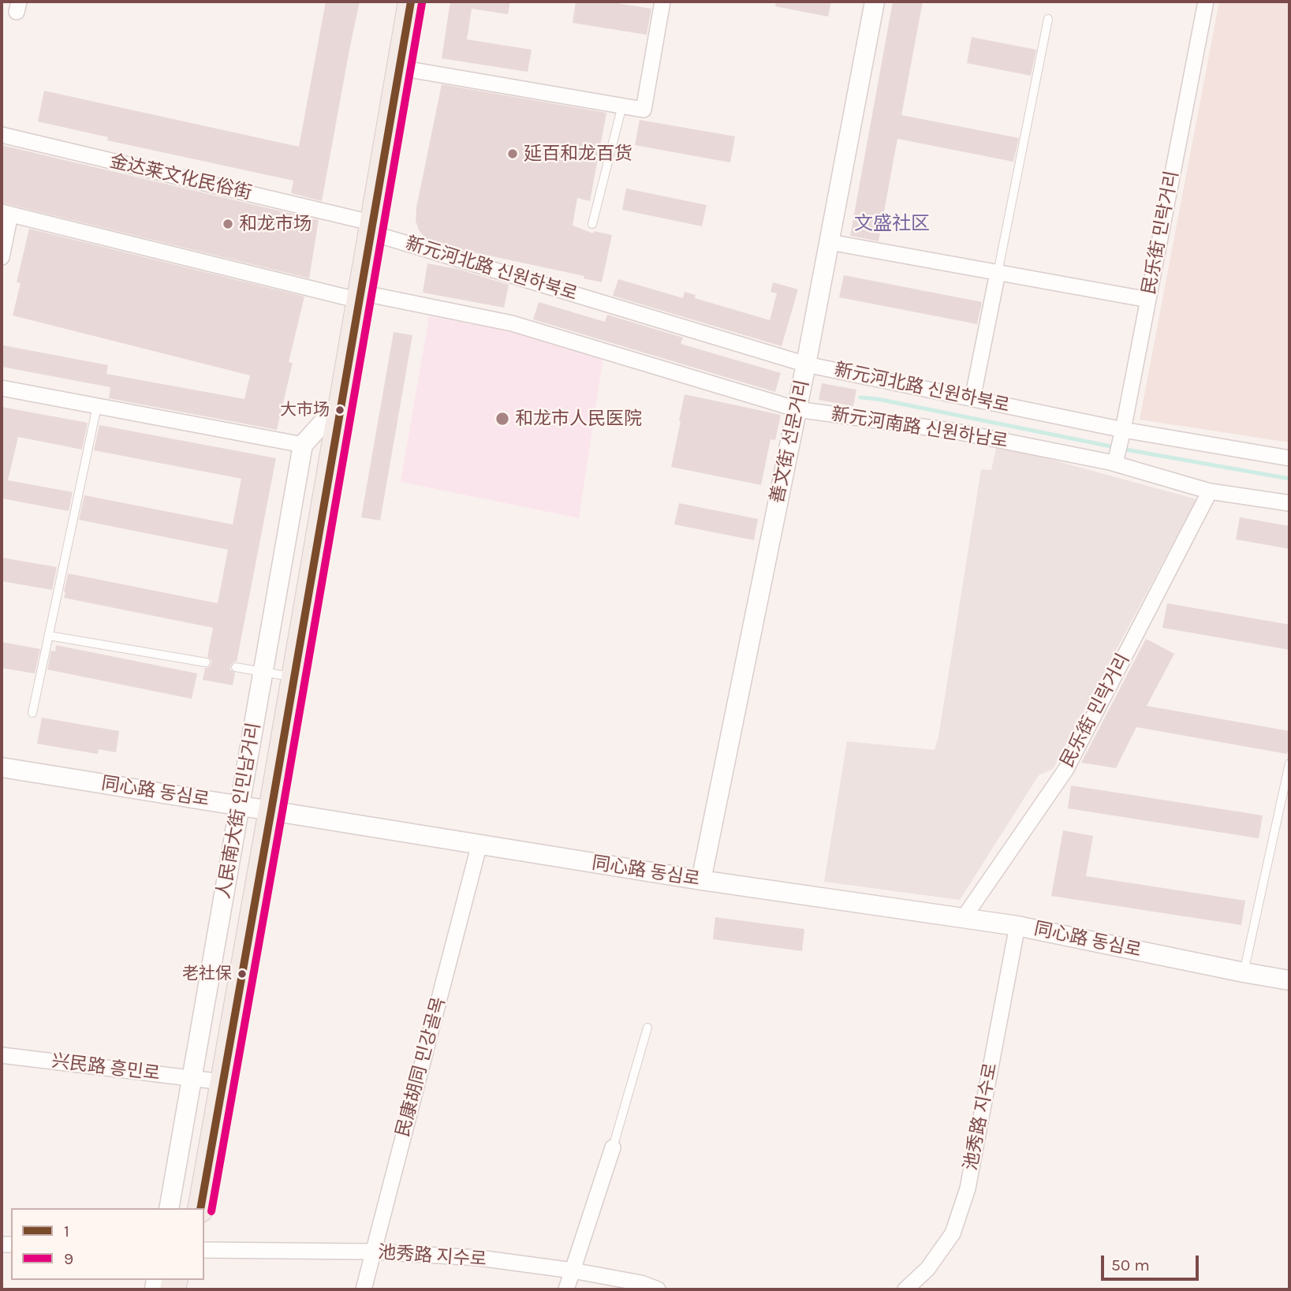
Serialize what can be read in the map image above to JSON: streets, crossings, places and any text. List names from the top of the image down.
{
  "streets": {
    "main road": ["人民南大街 인민남거리"],
    "street": [
      "金达莱文化民俗街",
      "民乐街 민락거리",
      "新元河北路 신원하북로",
      "新元河南路 신원하남로",
      "善文街 선문거리",
      "同心路 동심로",
      "民康胡同 민강골목",
      "兴民路 흥민로",
      "池秀路 지수로"
    ]
  },
  "crossings": [
    ["金达莱文化民俗街", "新元河北路 신원하북로"],
    ["金达莱文化民俗街", "人民南大街 인민남거리"],
    ["民乐街 민락거리", "新元河北路 신원하북로"],
    ["民乐街 민락거리", "新元河南路 신원하남로"],
    ["民乐街 민락거리", "同心路 동심로"],
    ["新元河北路 신원하북로", "善文街 선문거리"],
    ["新元河北路 신원하북로", "人民南大街 인민남거리"],
    ["新元河南路 신원하남로", "善文街 선문거리"],
    ["新元河南路 신원하남로", "人民南大街 인민남거리"],
    ["善文街 선문거리", "同心路 동심로"],
    ["同心路 동심로", "人民南大街 인민남거리"],
    ["同心路 동심로", "民康胡同 민강골목"],
    ["同心路 동심로", "池秀路 지수로"],
    ["人民南大街 인민남거리", "兴民路 흥민로"],
    ["民康胡同 민강골목", "池秀路 지수로"]
  ],
  "districts": ["文盛社区"],
  "places": [
    "延百和龙百货",
    "和龙市场",
    "大市场",
    "和龙市人民医院",
    "老社保"
  ],
  "lines": ["transit line 1", "transit line 9"],
  "legend": ["1", "9"],
  "scale_bar": "50 m"
}
